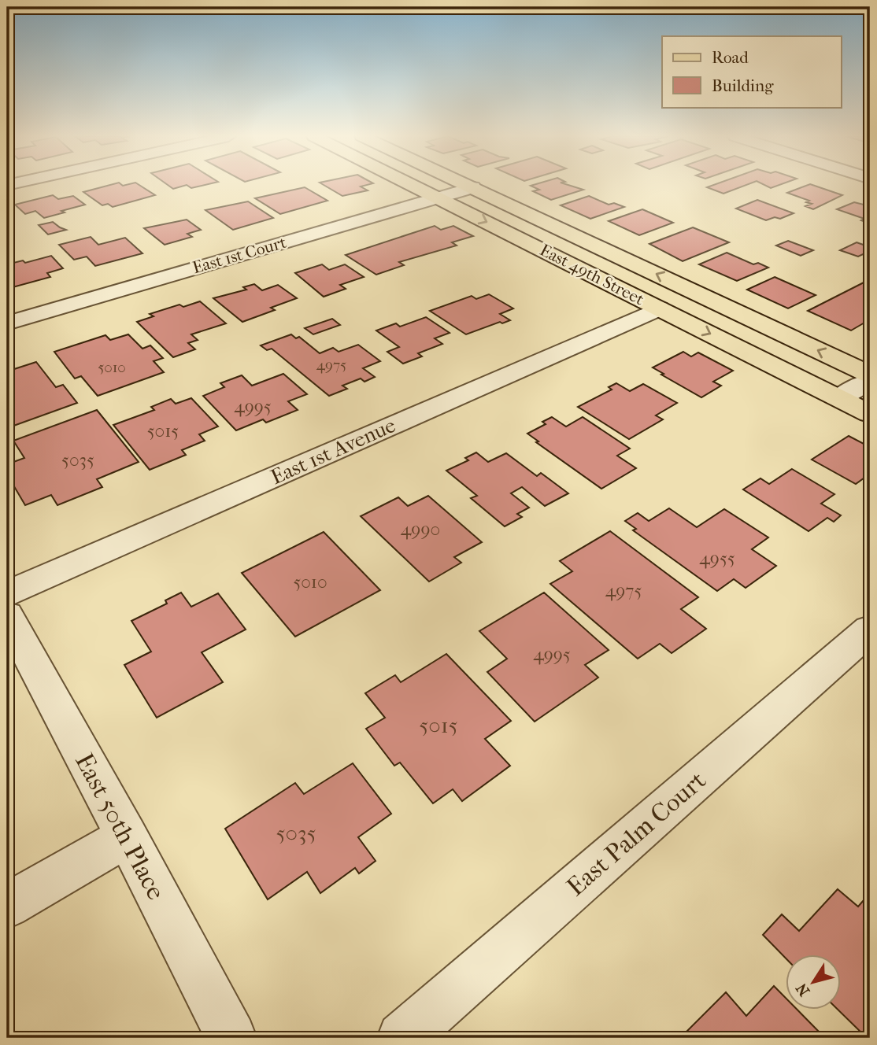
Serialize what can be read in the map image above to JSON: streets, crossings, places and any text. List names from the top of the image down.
{
  "streets": {
    "main road": ["East 49th Street"],
    "street": [
      "East 1st Court",
      "East 1st Avenue",
      "East 50th Place",
      "East Palm Court"
    ]
  },
  "crossings": [
    ["East 1st Court", "East 49th Street"],
    ["East 49th Street", "East 1st Avenue"]
  ],
  "house_numbers": [
    "4975",
    "5010",
    "4995",
    "5015",
    "5035",
    "4990",
    "4955",
    "5010",
    "4975",
    "4995",
    "5015",
    "5035"
  ],
  "legend": ["Road", "Building"],
  "north": "bottom left"
}
